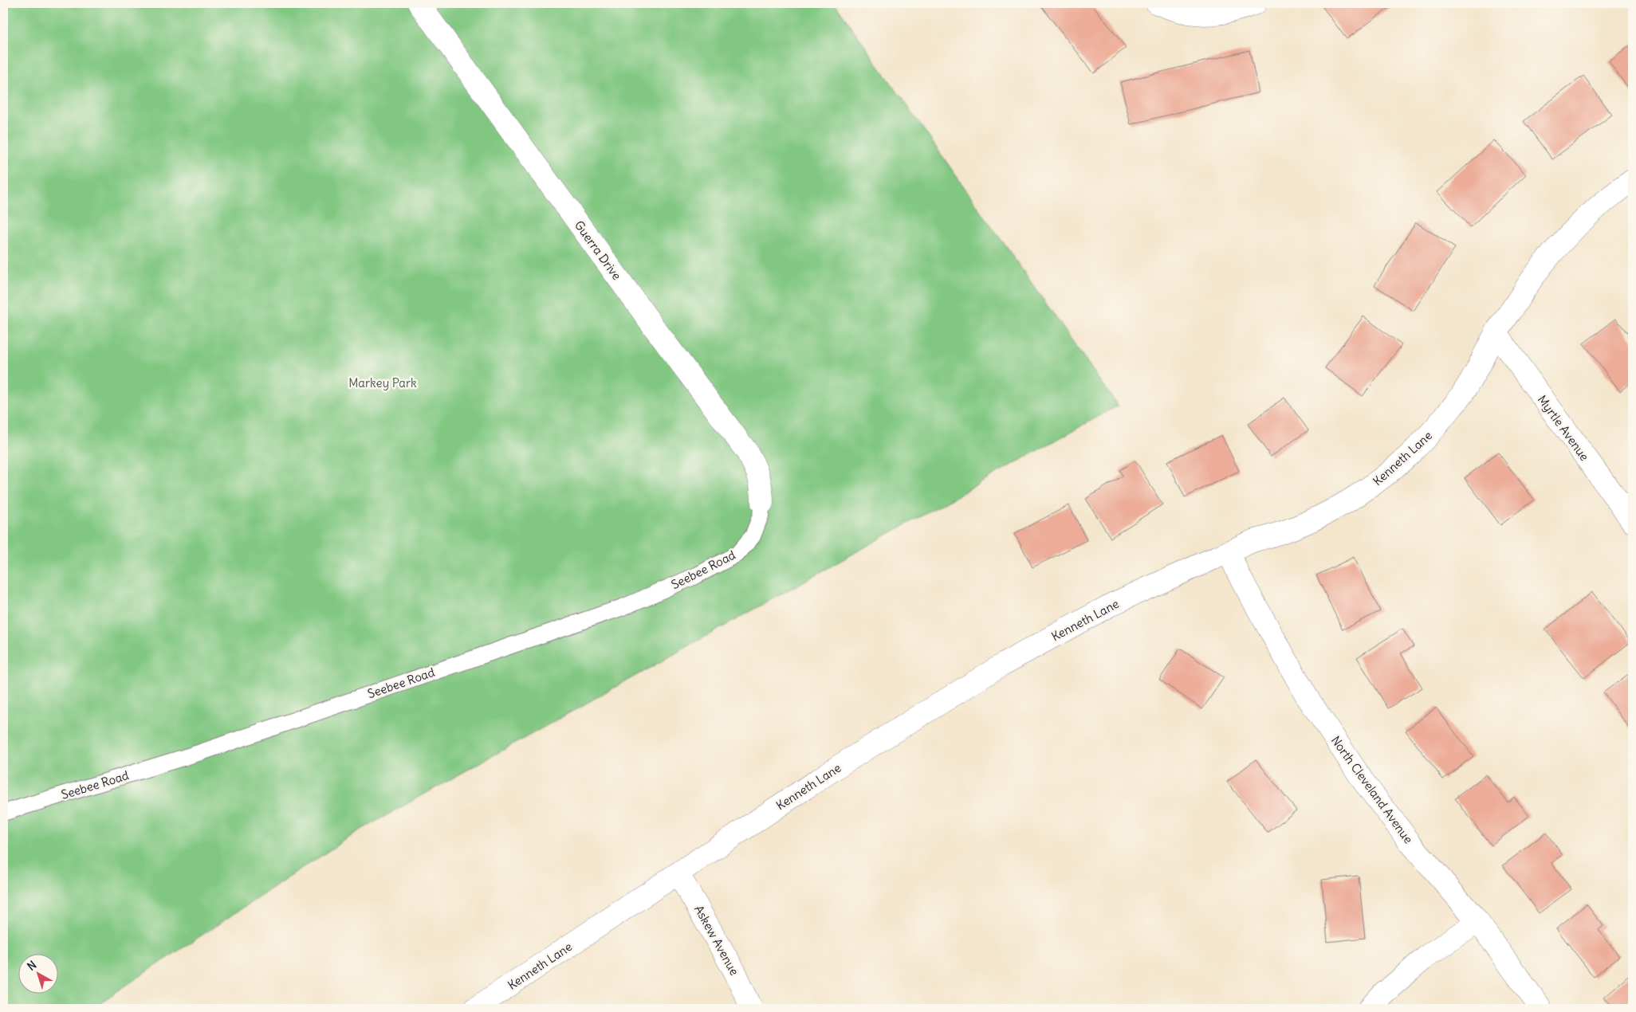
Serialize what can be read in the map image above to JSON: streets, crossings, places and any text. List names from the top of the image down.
{
  "streets": {
    "street": [
      "Guerra Drive",
      "Myrtle Avenue",
      "Kenneth Lane",
      "North Cleveland Avenue",
      "Askew Avenue"
    ],
    "lane": ["Seebee Road"]
  },
  "crossings": [
    ["Guerra Drive", "Seebee Road"],
    ["Myrtle Avenue", "Kenneth Lane"],
    ["Kenneth Lane", "North Cleveland Avenue"],
    ["Kenneth Lane", "Askew Avenue"]
  ],
  "parks": ["Markey Park"],
  "north": "top left"
}
